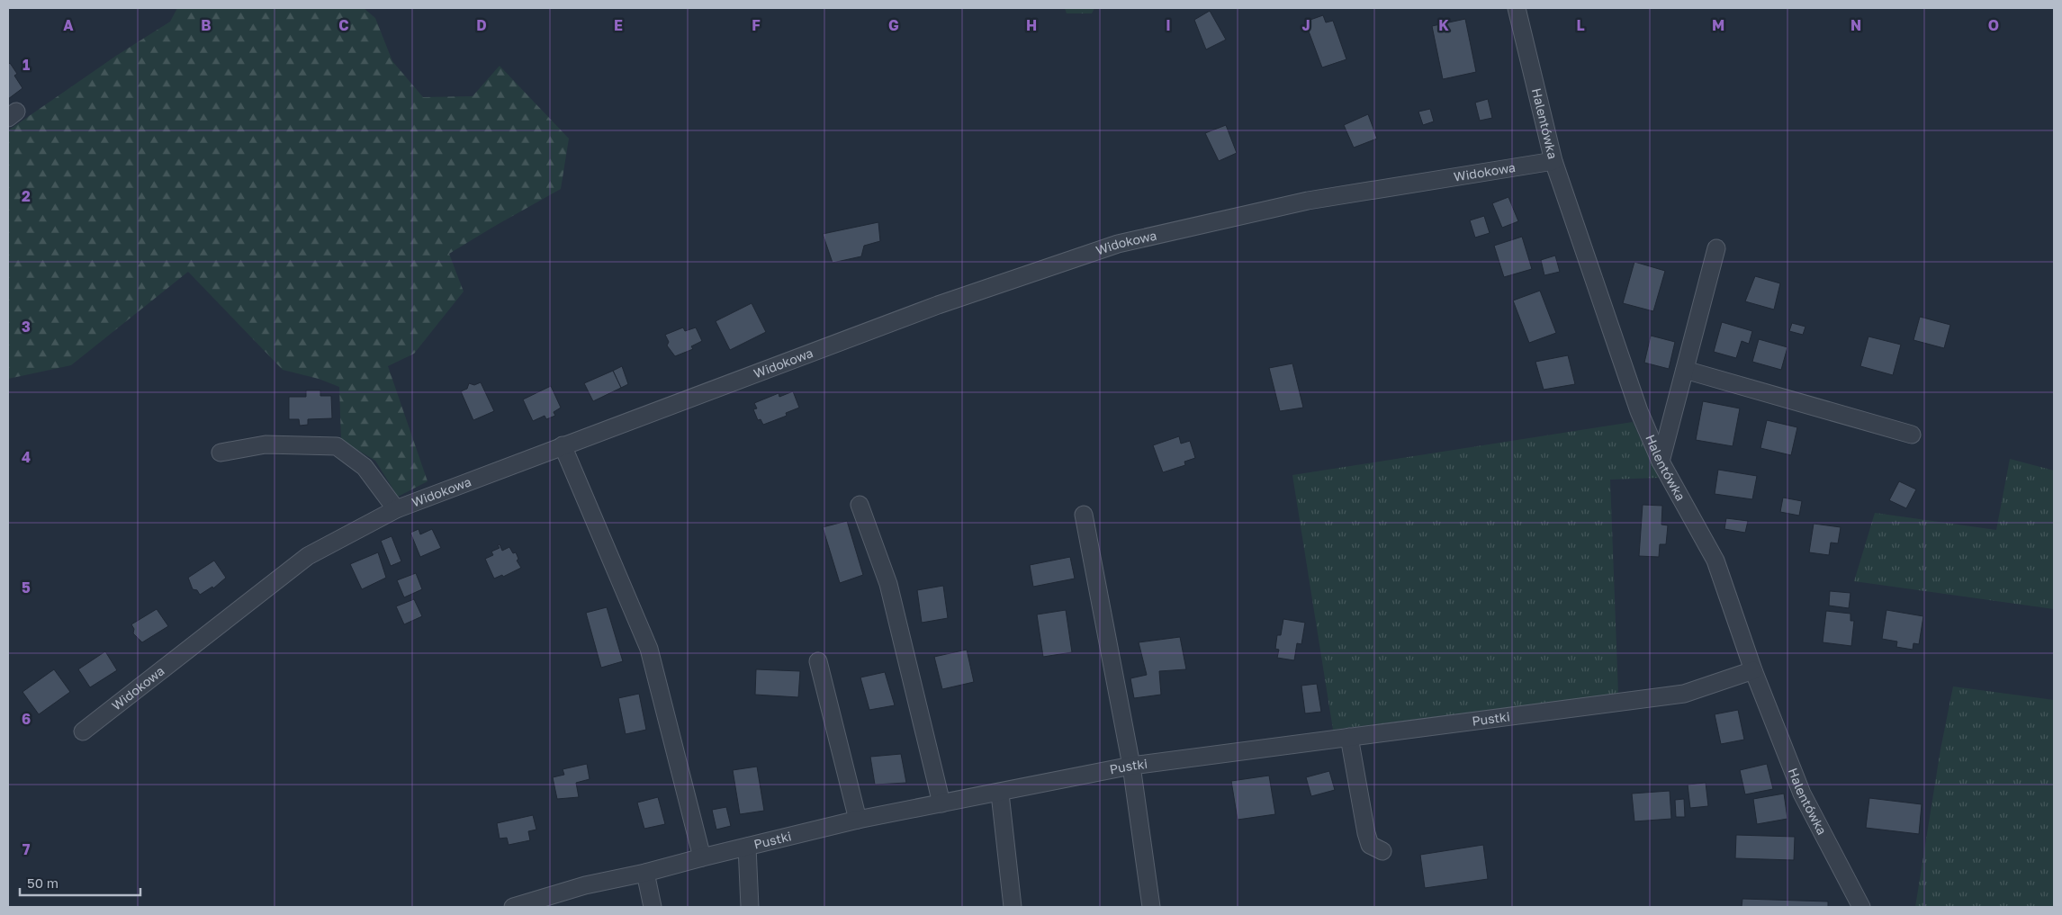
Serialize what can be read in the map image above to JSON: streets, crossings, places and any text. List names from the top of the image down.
{
  "streets": {
    "street": ["Halentówka", "Widokowa", "Pustki"]
  },
  "crossings": [
    ["Halentówka", "Widokowa"],
    ["Halentówka", "Pustki"]
  ],
  "scale_bar": "50 m",
  "grid": {
    "columns": [
      "A",
      "B",
      "C",
      "D",
      "E",
      "F",
      "G",
      "H",
      "I",
      "J",
      "K",
      "L",
      "M",
      "N",
      "O"
    ],
    "rows": [
      "1",
      "2",
      "3",
      "4",
      "5",
      "6",
      "7"
    ]
  }
}
